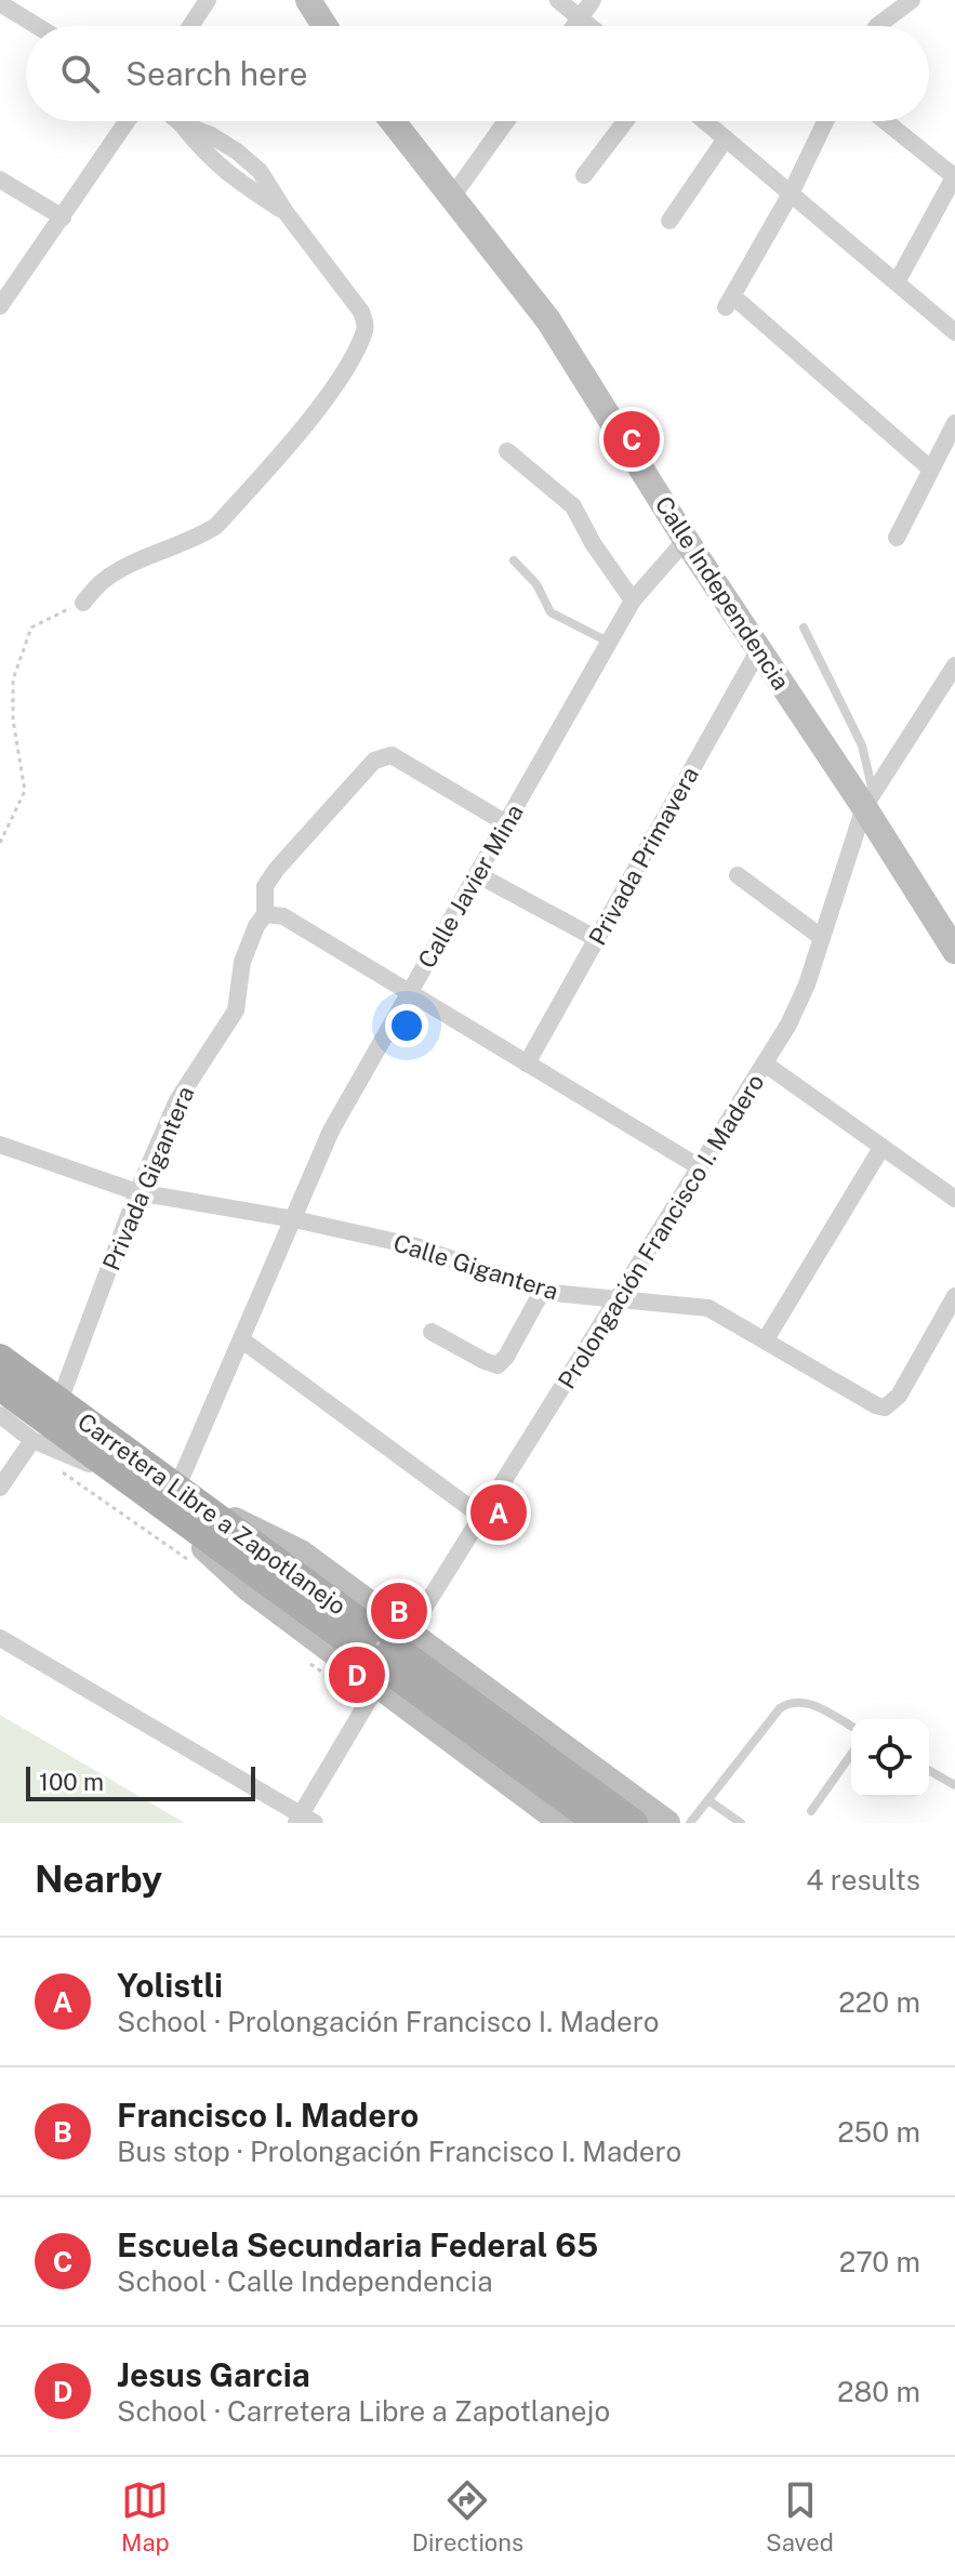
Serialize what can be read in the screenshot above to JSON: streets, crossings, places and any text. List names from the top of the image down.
{
  "streets": {
    "main road": ["Carretera Libre a Zapotlanejo"],
    "street": [
      "Calle Independencia",
      "Privada Primavera",
      "Calle Javier Mina",
      "Privada Gigantera",
      "Prolongación Francisco I. Madero",
      "Calle Gigantera"
    ]
  },
  "crossings": [
    ["Calle Independencia", "Privada Primavera"],
    ["Calle Independencia", "Calle Javier Mina"],
    ["Calle Independencia", "Prolongación Francisco I. Madero"],
    ["Calle Javier Mina", "Privada Gigantera"],
    ["Calle Javier Mina", "Calle Gigantera"],
    ["Calle Javier Mina", "Carretera Libre a Zapotlanejo"],
    ["Privada Gigantera", "Calle Gigantera"],
    ["Privada Gigantera", "Carretera Libre a Zapotlanejo"],
    ["Prolongación Francisco I. Madero", "Calle Gigantera"]
  ],
  "scale_bar": "100 m",
  "page": {
    "search": "Search here",
    "pins": [
      "C",
      "A",
      "B",
      "D"
    ],
    "scale": "100 m",
    "heading": ["Nearby", "4 results"],
    "list": [
      {
        "mark": "A",
        "name": "Yolistli",
        "note": "School · Prolongación Francisco I. Madero",
        "value": "220 m"
      },
      {
        "mark": "B",
        "name": "Francisco I. Madero",
        "note": "Bus stop · Prolongación Francisco I. Madero",
        "value": "250 m"
      },
      {
        "mark": "C",
        "name": "Escuela Secundaria Federal 65",
        "note": "School · Calle Independencia",
        "value": "270 m"
      },
      {
        "mark": "D",
        "name": "Jesus Garcia",
        "note": "School · Carretera Libre a Zapotlanejo",
        "value": "280 m"
      }
    ],
    "nav": ["Map", "Directions", "Saved"]
  }
}
